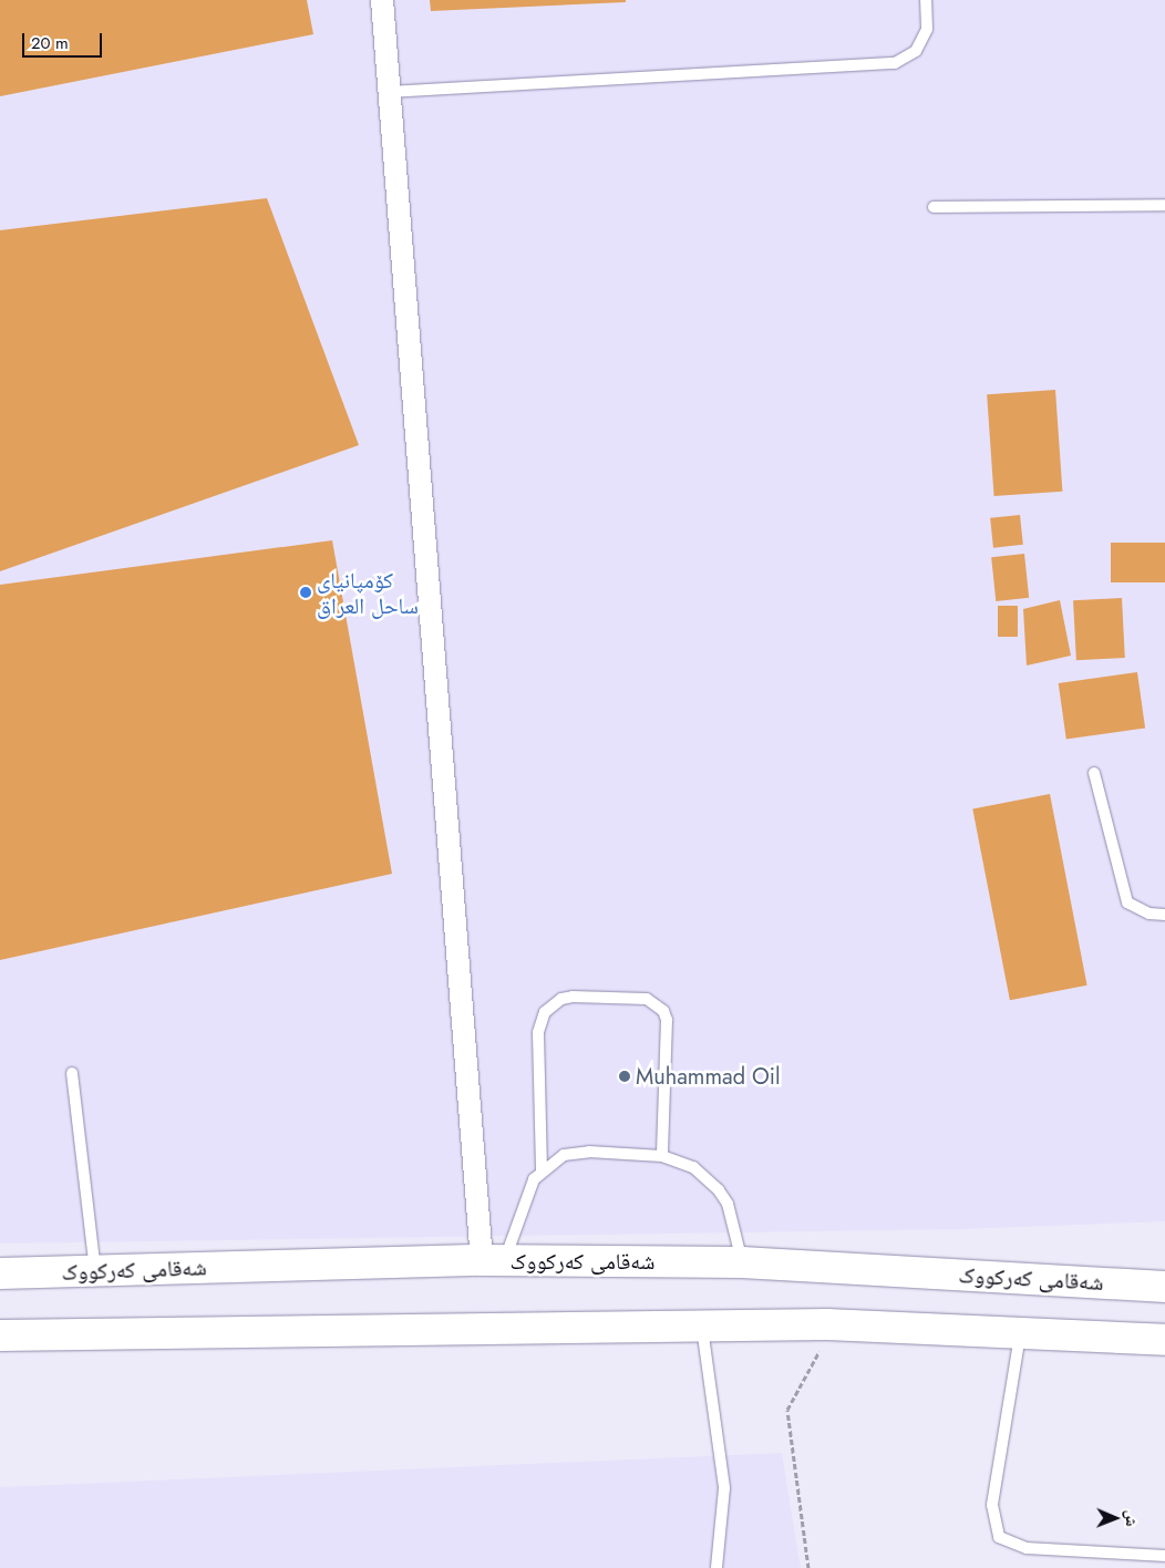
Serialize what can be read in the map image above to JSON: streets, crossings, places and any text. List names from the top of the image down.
{
  "streets": {
    "highway": ["شەقامی کەرکووک"]
  },
  "places": ["کۆمپانیای ساحل العراق", "Muhammad Oil"],
  "scale_bar": "20 m",
  "north": "right"
}
